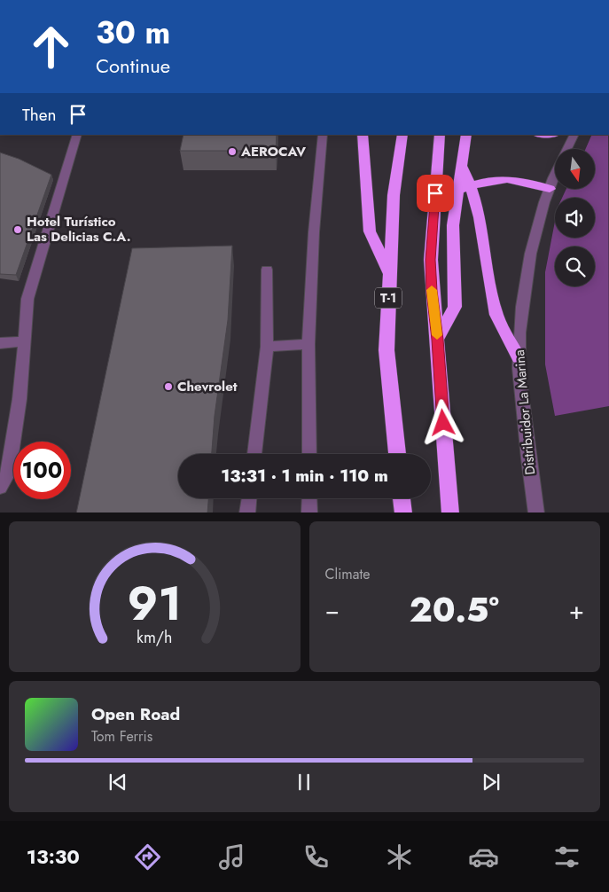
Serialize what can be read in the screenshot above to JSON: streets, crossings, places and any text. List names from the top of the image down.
{
  "streets": {
    "highway": ["T-1"],
    "street": ["Distribuidor La Marina"]
  },
  "places": ["AEROCAV", "Hotel Turístico Las Delicias C.A.", "Chevrolet"],
  "north": "bottom",
  "page": {
    "turn": ["30 m", "Continue"],
    "then": "Then",
    "limit": "100",
    "trip": "13:31 · 1 min · 110 m",
    "tile": "Climate",
    "heat": ["−", "20.5°", "+"],
    "song": ["Open Road", "Tom Ferris"],
    "tabs": "13:30",
    "gauge": ["91", "km/h"]
  }
}
